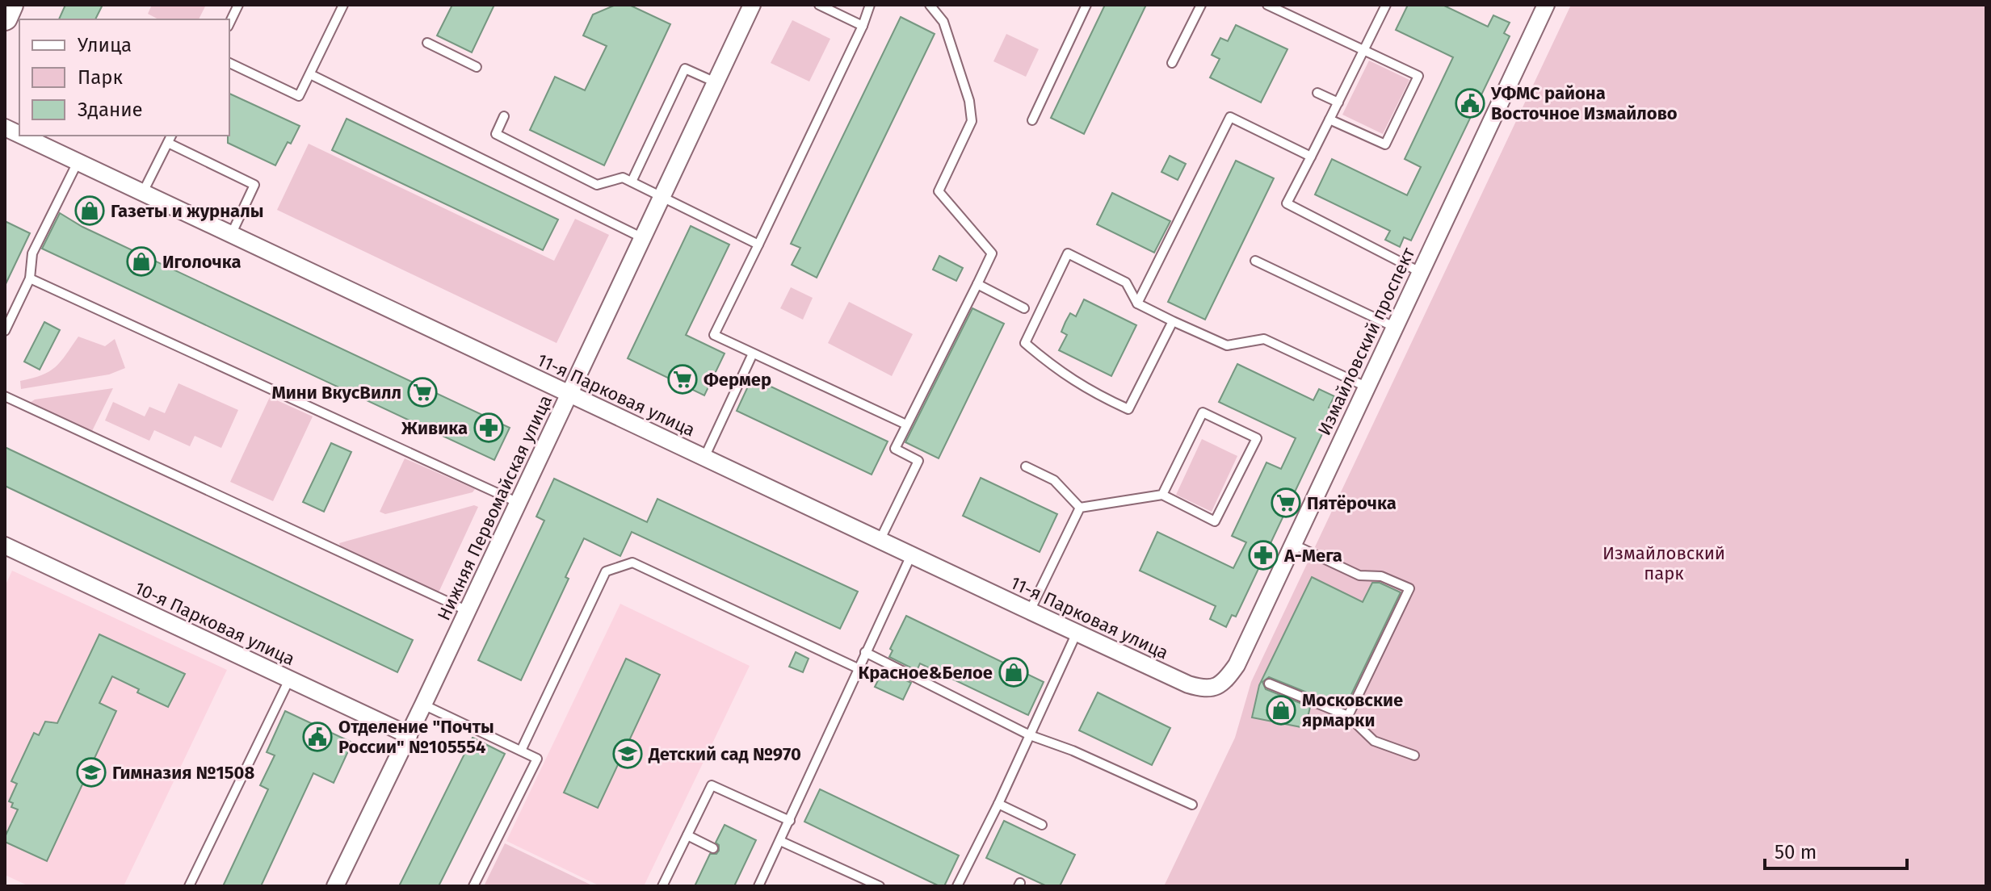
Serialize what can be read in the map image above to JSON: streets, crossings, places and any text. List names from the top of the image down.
{
  "streets": {
    "street": [
      "Измайловский проспект",
      "11-я Парковая улица",
      "Нижняя Первомайская улица",
      "10-я Парковая улица"
    ]
  },
  "crossings": [
    ["Измайловский проспект", "11-я Парковая улица"],
    ["11-я Парковая улица", "Нижняя Первомайская улица"],
    ["Нижняя Первомайская улица", "10-я Парковая улица"]
  ],
  "parks": ["Измайловский парк"],
  "places": {
    "public building": ["УФМС района Восточное Измайлово", "Отделение \"Почты России\" №105554"],
    "shop": [
      "Газеты и журналы",
      "Иголочка",
      "Красное&Белое",
      "Московские ярмарки"
    ],
    "supermarket": ["Фермер", "Мини ВкусВилл", "Пятёрочка"],
    "pharmacy": ["Живика", "А-Мега"],
    "school or university": ["Детский сад №970", "Гимназия №1508"]
  },
  "legend": ["Улица", "Парк", "Здание"],
  "scale_bar": "50 m"
}
